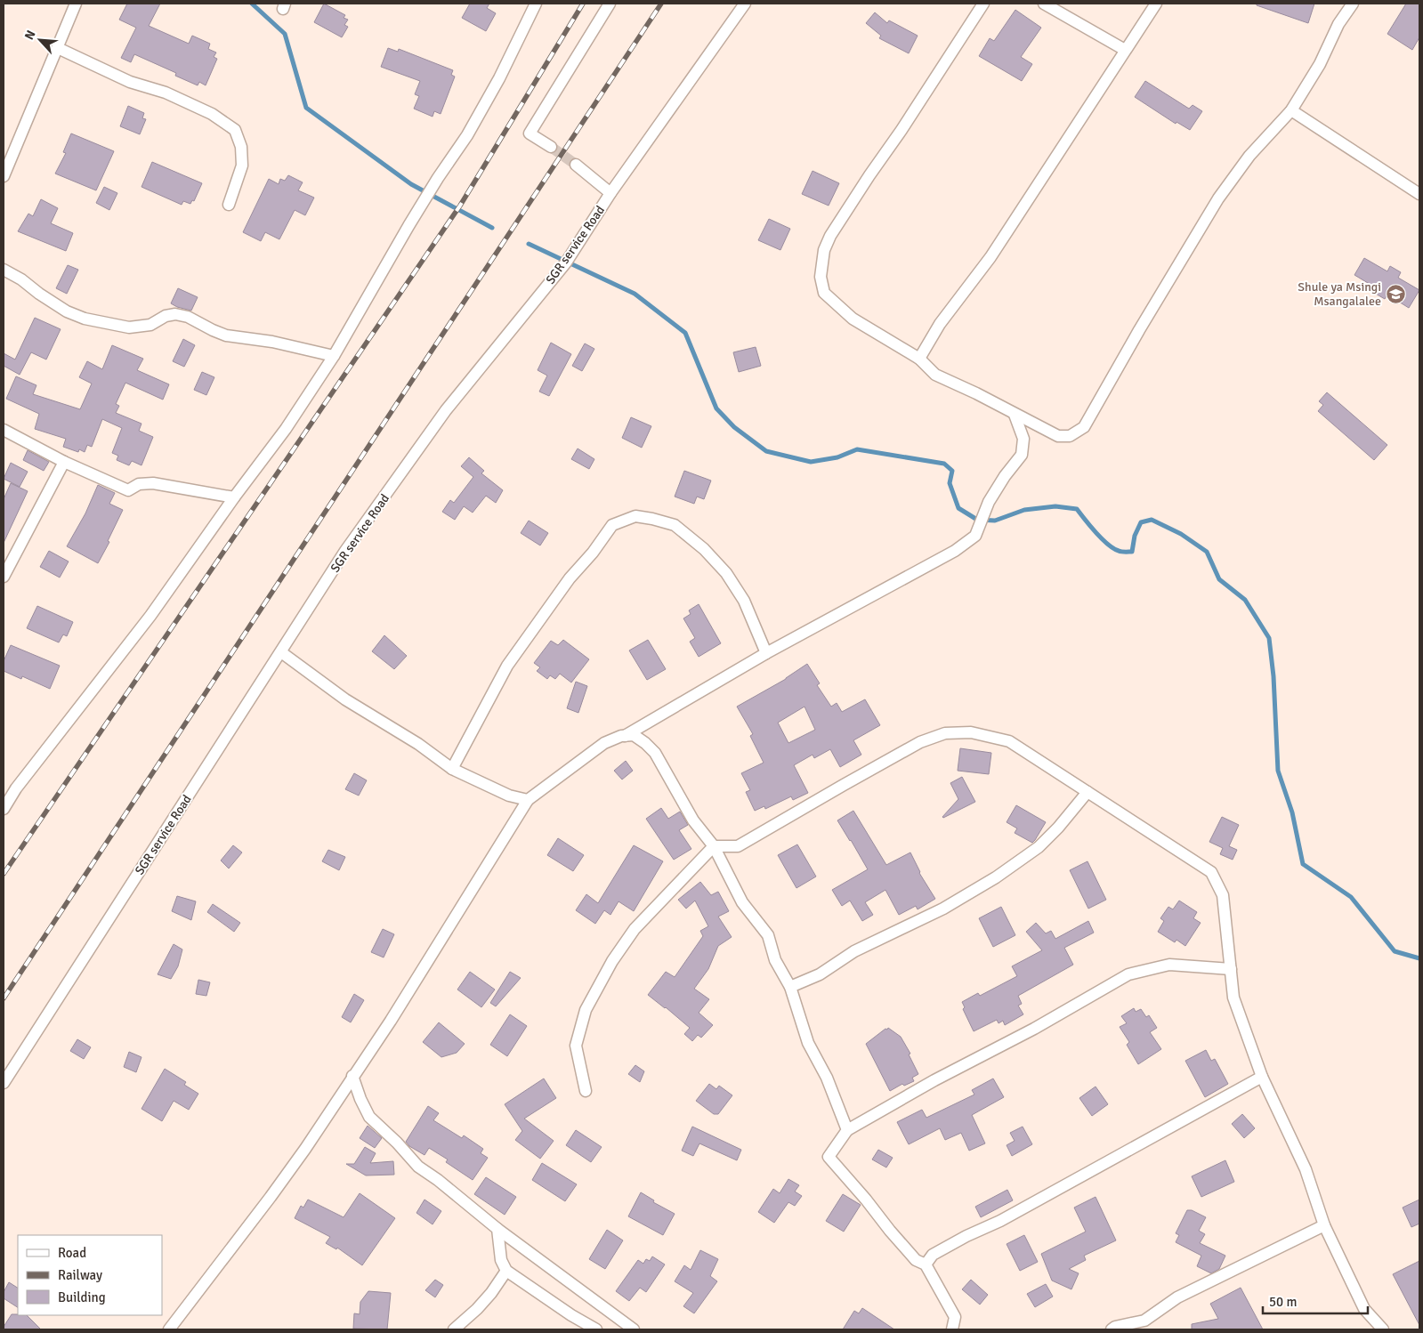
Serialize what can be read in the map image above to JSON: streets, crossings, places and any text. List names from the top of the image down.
{
  "streets": {
    "street": ["SGR service Road"]
  },
  "places": {
    "school or university": ["Shule ya Msingi Msangalalee"]
  },
  "legend": ["Road", "Railway", "Building"],
  "scale_bar": "50 m",
  "north": "top left"
}
